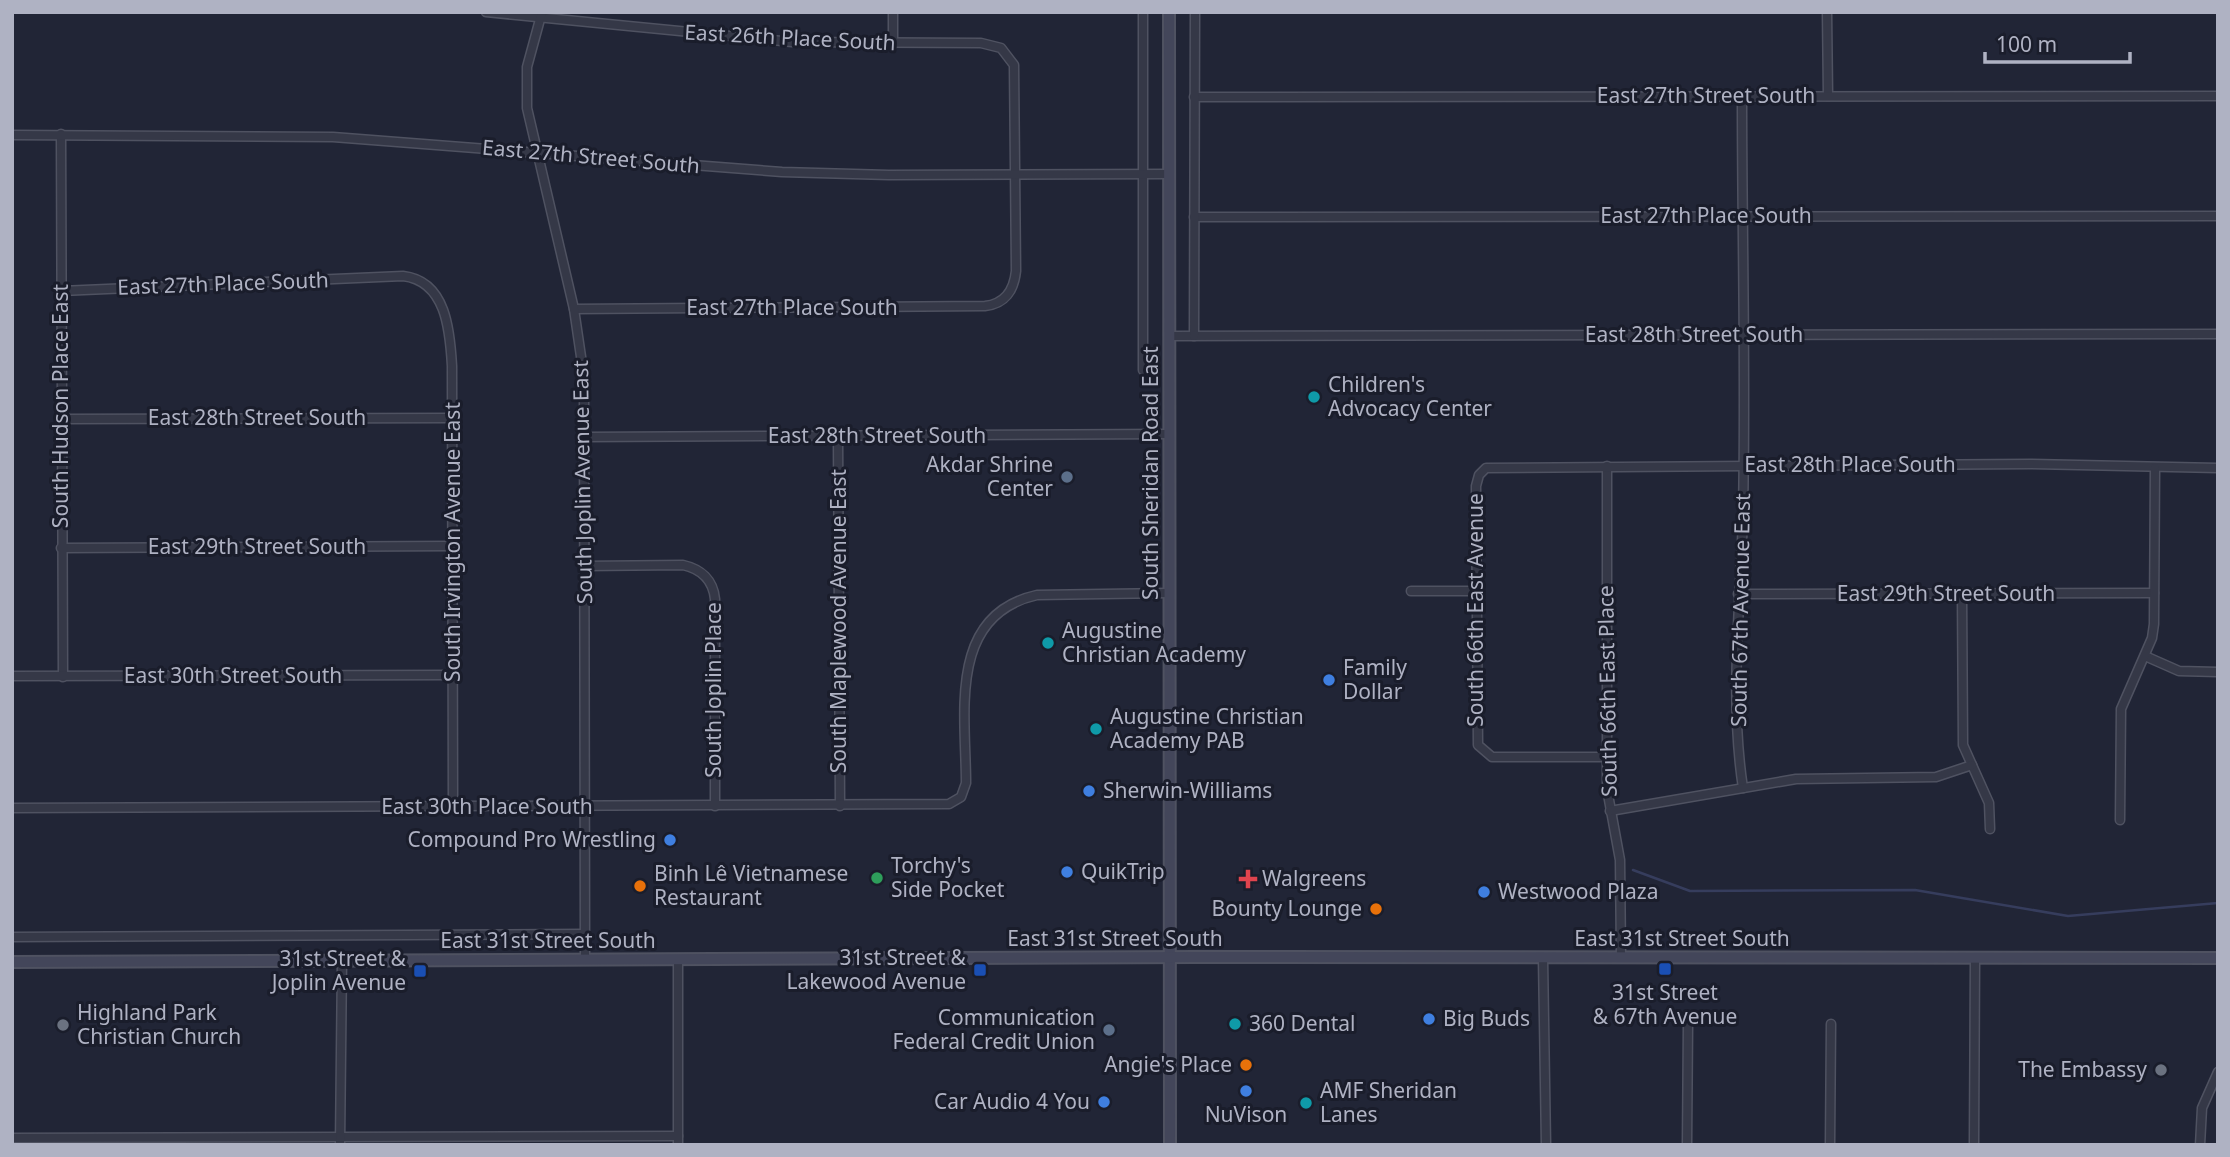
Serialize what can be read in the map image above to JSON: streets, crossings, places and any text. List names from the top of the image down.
{
  "streets": {
    "main road": ["South Sheridan Road East", "East 31st Street South"],
    "street": [
      "East 26th Place South",
      "East 27th Street South",
      "East 27th Place South",
      "East 28th Street South",
      "South Hudson Place East",
      "East 28th Place South",
      "South Joplin Avenue East",
      "South Irvington Avenue East",
      "East 29th Street South",
      "South 66th East Avenue",
      "South 67th Avenue East",
      "South Maplewood Avenue East",
      "East 30th Street South",
      "South Joplin Place",
      "South 66th East Place",
      "East 30th Place South"
    ]
  },
  "crossings": [
    ["East 26th Place South", "East 27th Street South"],
    ["East 26th Place South", "East 27th Place South"],
    ["East 26th Place South", "South Joplin Avenue East"],
    ["East 27th Street South", "East 27th Place South"],
    ["East 27th Street South", "South Hudson Place East"],
    ["East 27th Street South", "South Sheridan Road East"],
    ["East 27th Street South", "South Joplin Avenue East"],
    ["East 27th Street South", "South 67th Avenue East"],
    ["East 27th Place South", "South Hudson Place East"],
    ["East 27th Place South", "South Joplin Avenue East"],
    ["East 27th Place South", "South Irvington Avenue East"],
    ["East 27th Place South", "South 67th Avenue East"],
    ["East 28th Street South", "South Hudson Place East"],
    ["East 28th Street South", "South Sheridan Road East"],
    ["East 28th Street South", "South Joplin Avenue East"],
    ["East 28th Street South", "South Irvington Avenue East"],
    ["East 28th Street South", "South 67th Avenue East"],
    ["East 28th Street South", "South Maplewood Avenue East"],
    ["South Hudson Place East", "East 29th Street South"],
    ["South Hudson Place East", "East 30th Street South"],
    ["East 28th Place South", "South 66th East Avenue"],
    ["East 28th Place South", "South 67th Avenue East"],
    ["East 28th Place South", "South 66th East Place"],
    ["South Sheridan Road East", "East 30th Place South"],
    ["South Sheridan Road East", "East 31st Street South"],
    ["South Joplin Avenue East", "South Joplin Place"],
    ["South Joplin Avenue East", "East 30th Place South"],
    ["South Joplin Avenue East", "East 31st Street South"],
    ["South Irvington Avenue East", "East 29th Street South"],
    ["South Irvington Avenue East", "East 30th Street South"],
    ["South Irvington Avenue East", "East 30th Place South"],
    ["East 29th Street South", "South 67th Avenue East"],
    ["South 66th East Avenue", "South 66th East Place"],
    ["South Maplewood Avenue East", "East 30th Place South"],
    ["South Joplin Place", "East 30th Place South"],
    ["South 66th East Place", "East 31st Street South"]
  ],
  "places": {
    "other": [
      "Children's Advocacy Center",
      "Akdar Shrine Center",
      "Augustine Christian Academy",
      "Family Dollar",
      "Augustine Christian Academy PAB",
      "Sherwin-Williams",
      "Compound Pro Wrestling",
      "QuikTrip",
      "Torchy's Side Pocket",
      "Binh Lê Vietnamese Restaurant",
      "Westwood Plaza",
      "Bounty Lounge",
      "Big Buds",
      "360 Dental",
      "Highland Park Christian Church",
      "Communication Federal Credit Union",
      "Angie's Place",
      "The Embassy",
      "NuVison",
      "Car Audio 4 You",
      "AMF Sheridan Lanes"
    ],
    "health": ["Walgreens"],
    "transit": ["31st Street & 67th Avenue", "31st Street & Lakewood Avenue", "31st Street & Joplin Avenue"]
  },
  "scale_bar": "100 m"
}
